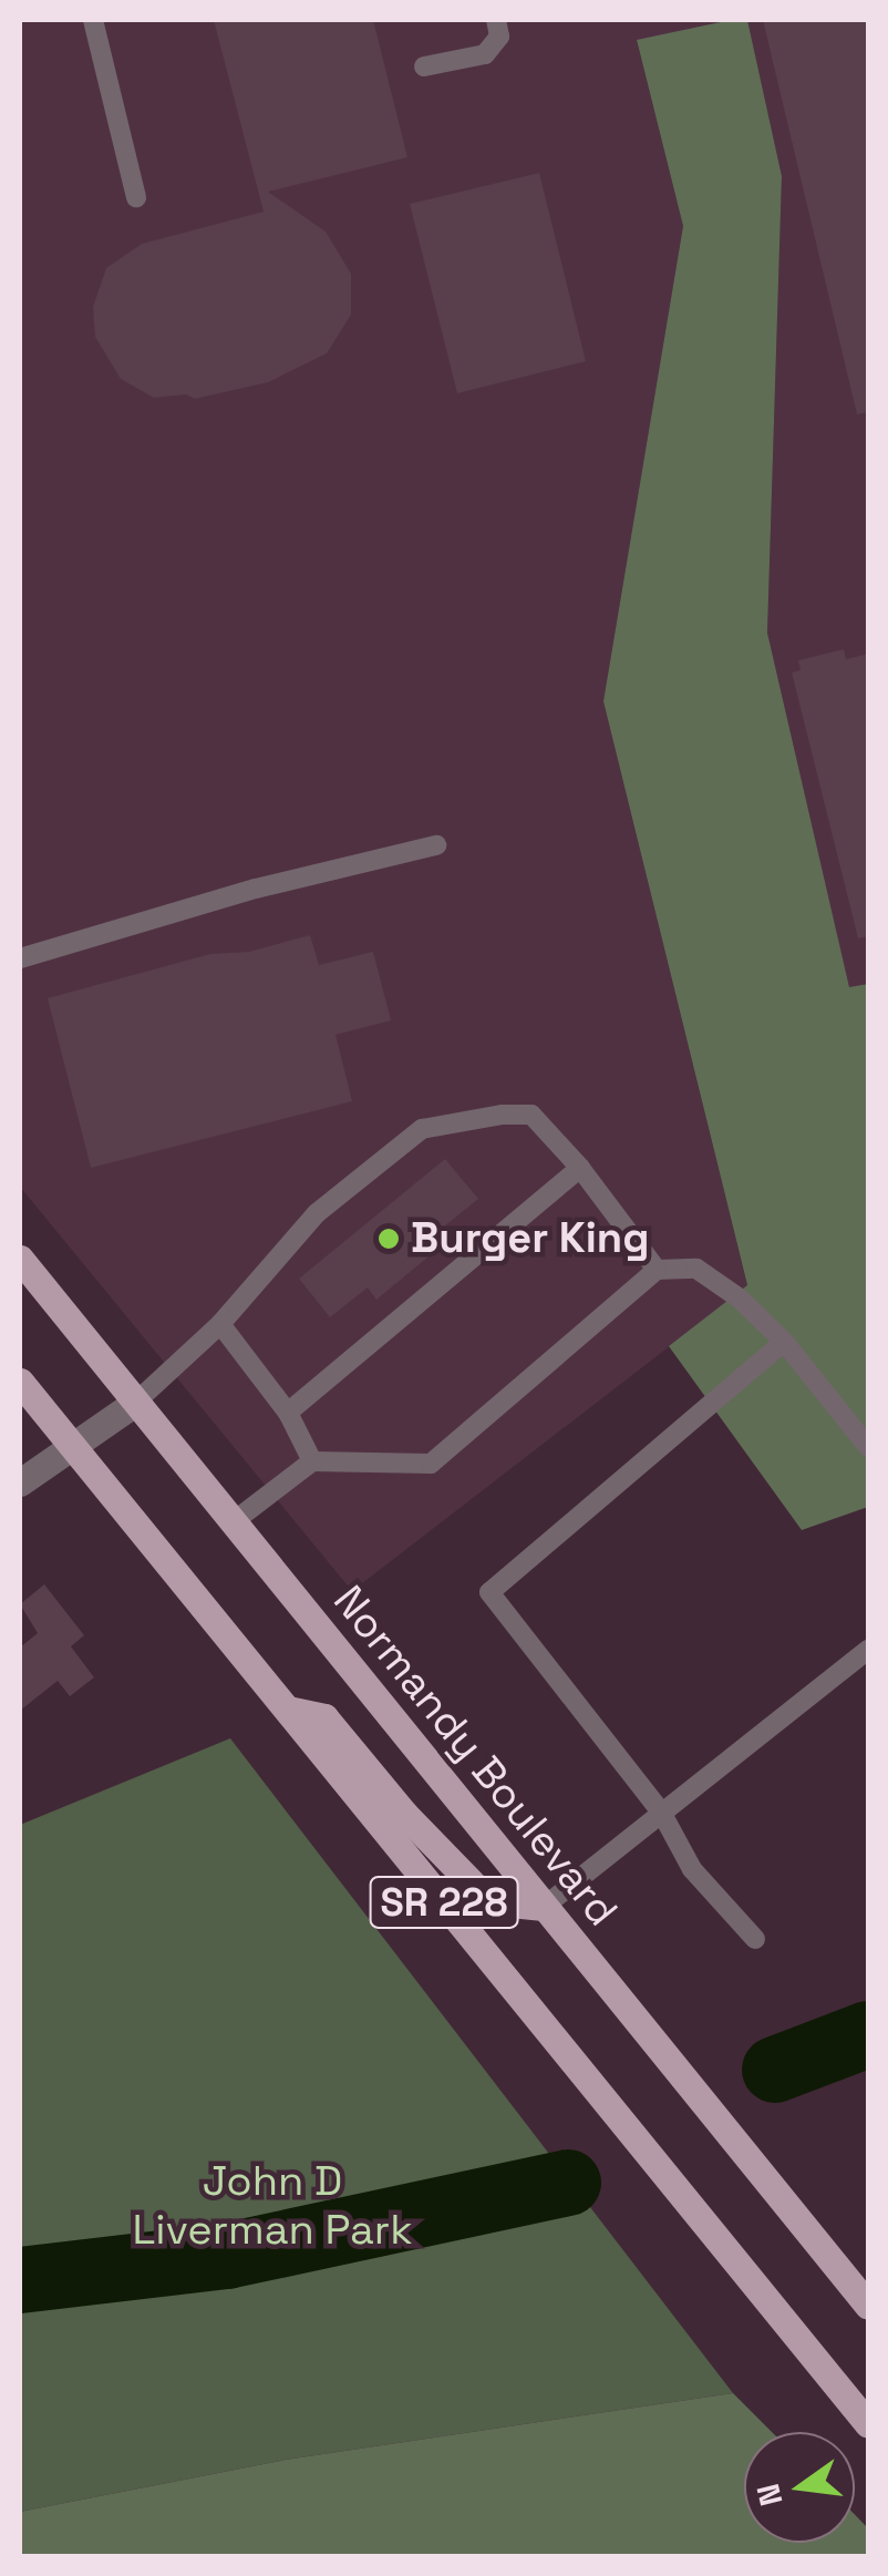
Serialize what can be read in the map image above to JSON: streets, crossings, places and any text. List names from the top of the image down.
{
  "streets": {
    "main road": ["Normandy Boulevard", "SR 228"]
  },
  "parks": ["John D Liverman Park"],
  "places": ["Burger King"],
  "north": "left"
}
